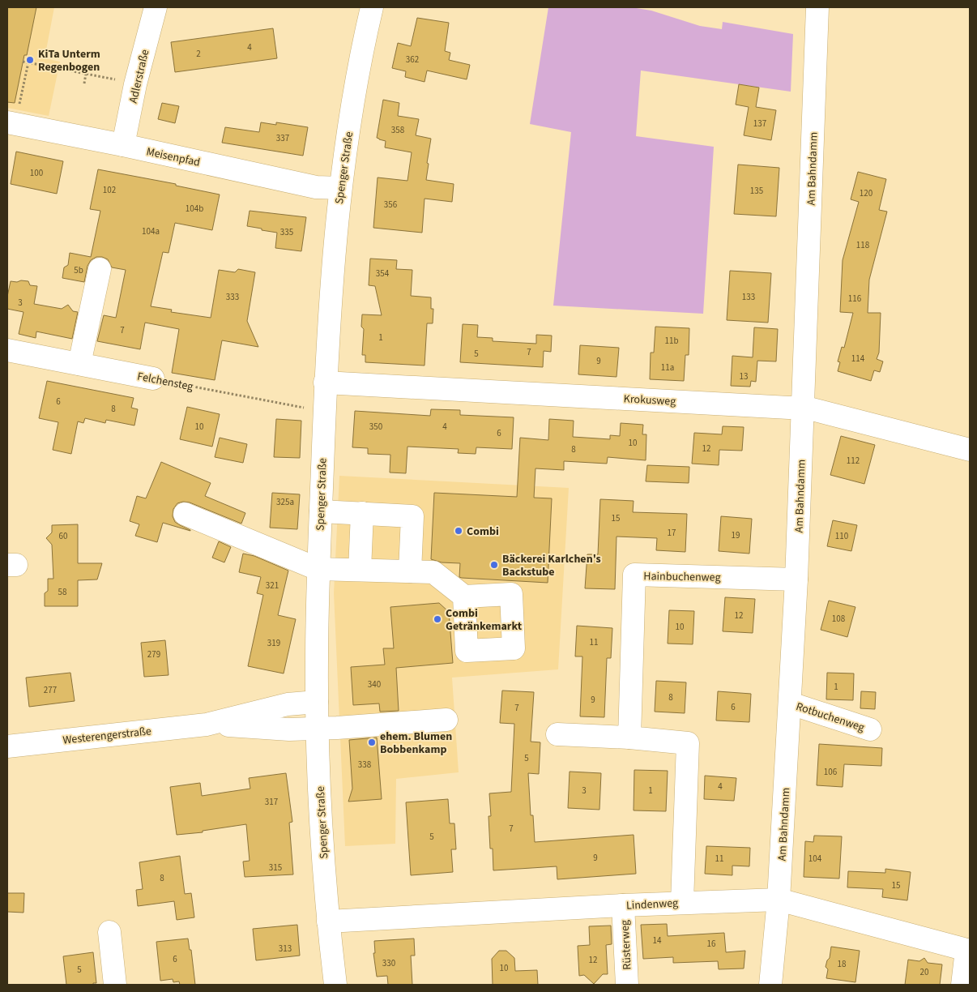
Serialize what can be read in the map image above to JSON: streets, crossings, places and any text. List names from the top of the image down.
{
  "streets": {
    "street": [
      "Adlerstraße",
      "Meisenpfad",
      "Spenger Straße",
      "Am Bahndamm",
      "Felchensteg",
      "Krokusweg",
      "Hainbuchenweg",
      "Rotbuchenweg",
      "Westerengerstraße",
      "Lindenweg",
      "Rüsterweg"
    ]
  },
  "crossings": [
    ["Adlerstraße", "Meisenpfad"],
    ["Meisenpfad", "Spenger Straße"],
    ["Spenger Straße", "Felchensteg"],
    ["Spenger Straße", "Krokusweg"],
    ["Spenger Straße", "Westerengerstraße"],
    ["Spenger Straße", "Lindenweg"],
    ["Am Bahndamm", "Krokusweg"],
    ["Am Bahndamm", "Hainbuchenweg"],
    ["Am Bahndamm", "Rotbuchenweg"],
    ["Am Bahndamm", "Lindenweg"],
    ["Lindenweg", "Rüsterweg"]
  ],
  "places": [
    "KiTa Unterm Regenbogen",
    "Combi",
    "Bäckerei Karlchen's Backstube",
    "Combi Getränkemarkt",
    "ehem. Blumen Bobbenkamp"
  ],
  "house_numbers": [
    "4",
    "2",
    "362",
    "137",
    "358",
    "337",
    "100",
    "102",
    "135",
    "120",
    "356",
    "104b",
    "104a",
    "335",
    "118",
    "5b",
    "354",
    "333",
    "133",
    "116",
    "3",
    "7",
    "1",
    "11b",
    "7",
    "5",
    "114",
    "9",
    "11a",
    "13",
    "6",
    "8",
    "10",
    "350",
    "4",
    "6",
    "10",
    "12",
    "8",
    "112",
    "325a",
    "15",
    "17",
    "19",
    "60",
    "110",
    "321",
    "58",
    "12",
    "108",
    "10",
    "11",
    "319",
    "279",
    "340",
    "1",
    "277",
    "8",
    "9",
    "6",
    "7",
    "5",
    "338",
    "106",
    "4",
    "3",
    "1",
    "317",
    "7",
    "5",
    "9",
    "11",
    "104",
    "315",
    "8",
    "15",
    "14",
    "16",
    "313",
    "6",
    "12",
    "330",
    "18",
    "10",
    "5",
    "20"
  ]
}
